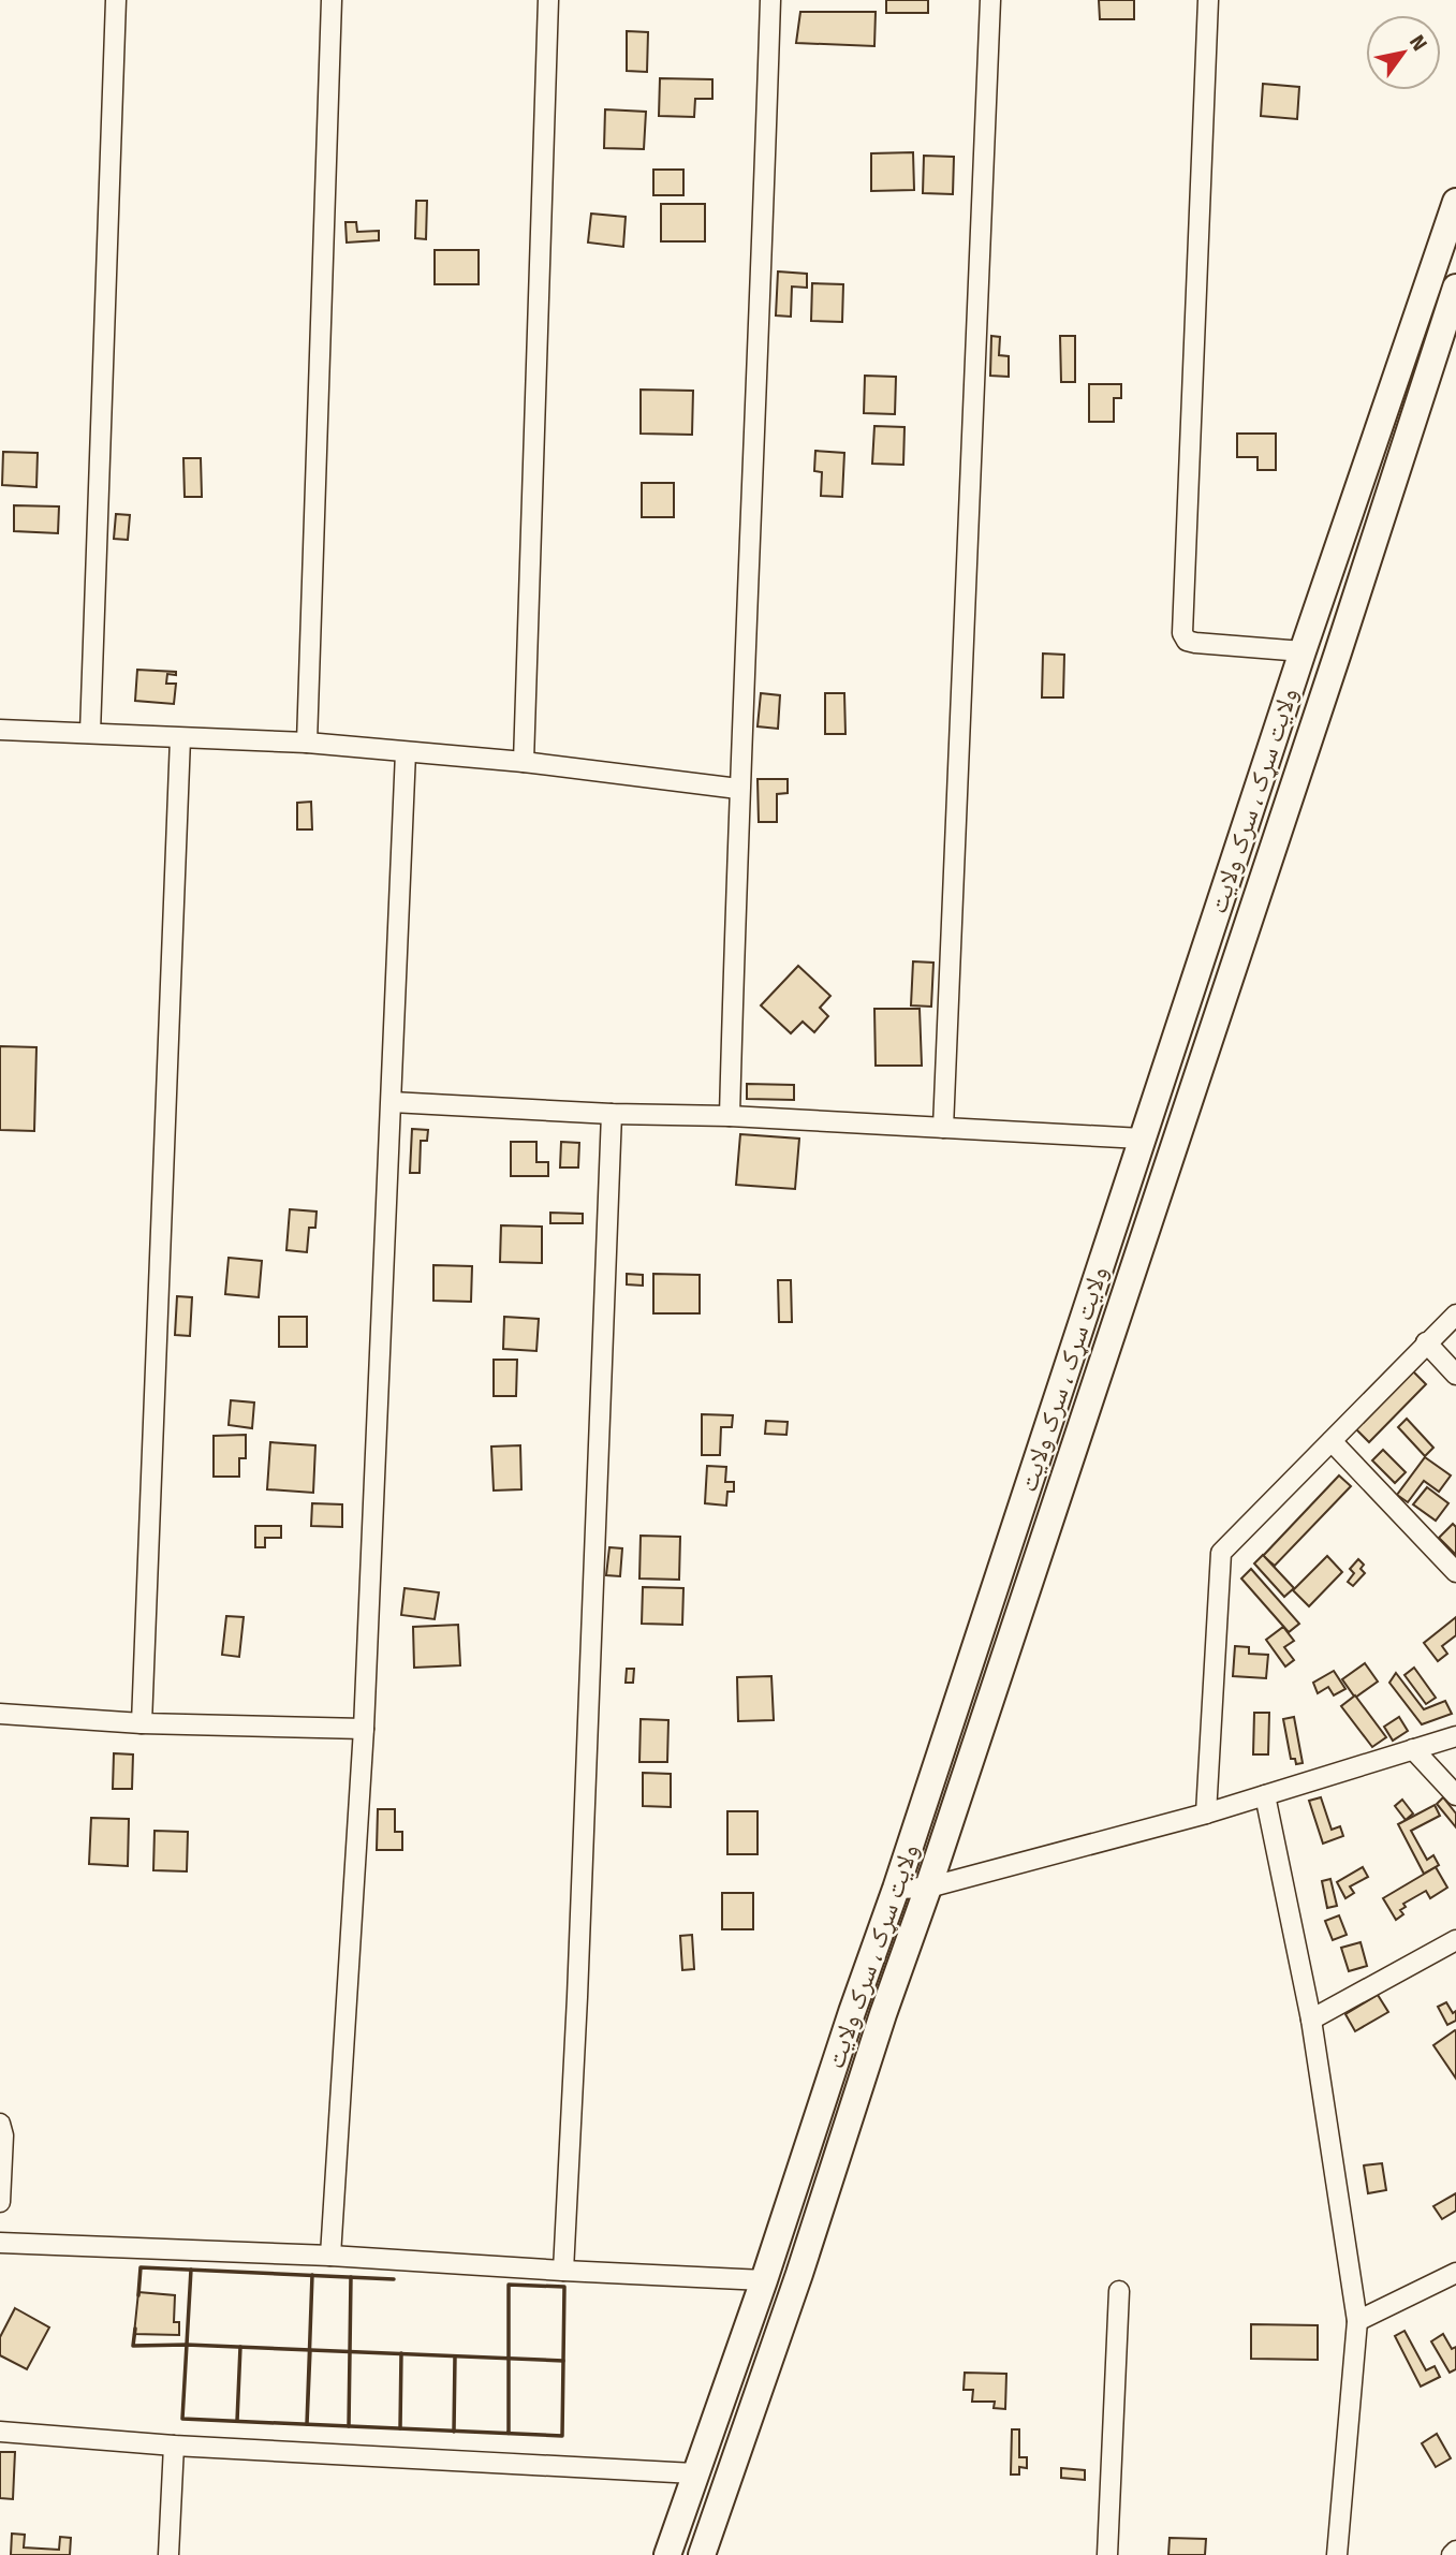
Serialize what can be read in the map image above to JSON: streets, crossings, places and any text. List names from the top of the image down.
{
  "streets": {
    "main road": ["ولایت سړک ، سرک ولایت"]
  },
  "north": "top right"
}
